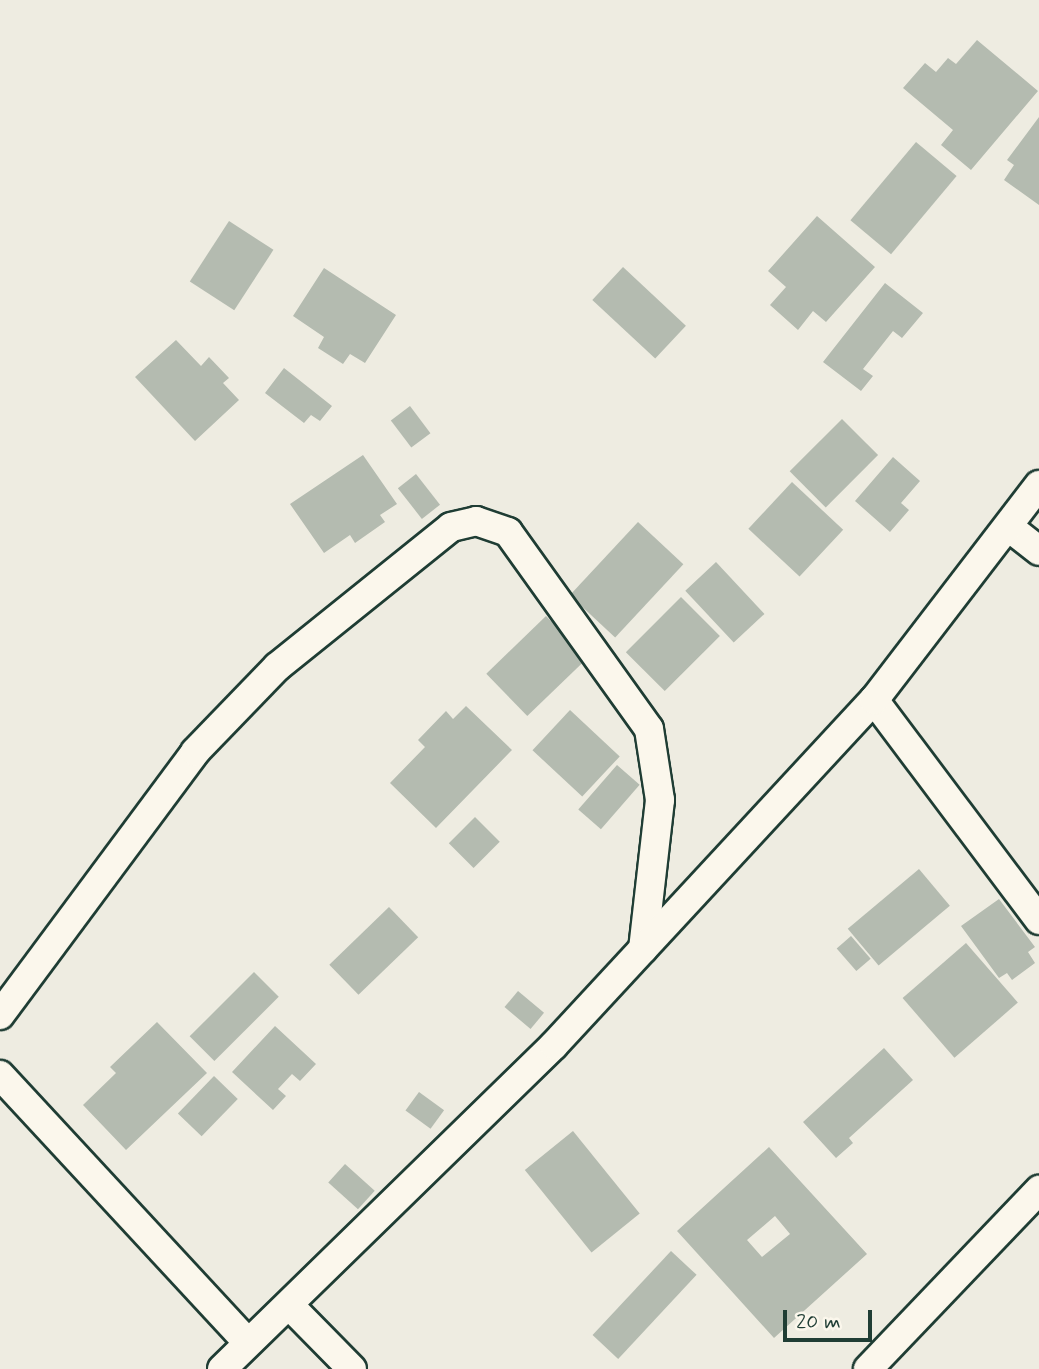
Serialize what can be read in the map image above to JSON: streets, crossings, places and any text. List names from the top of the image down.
{
  "scale_bar": "20 m"
}
